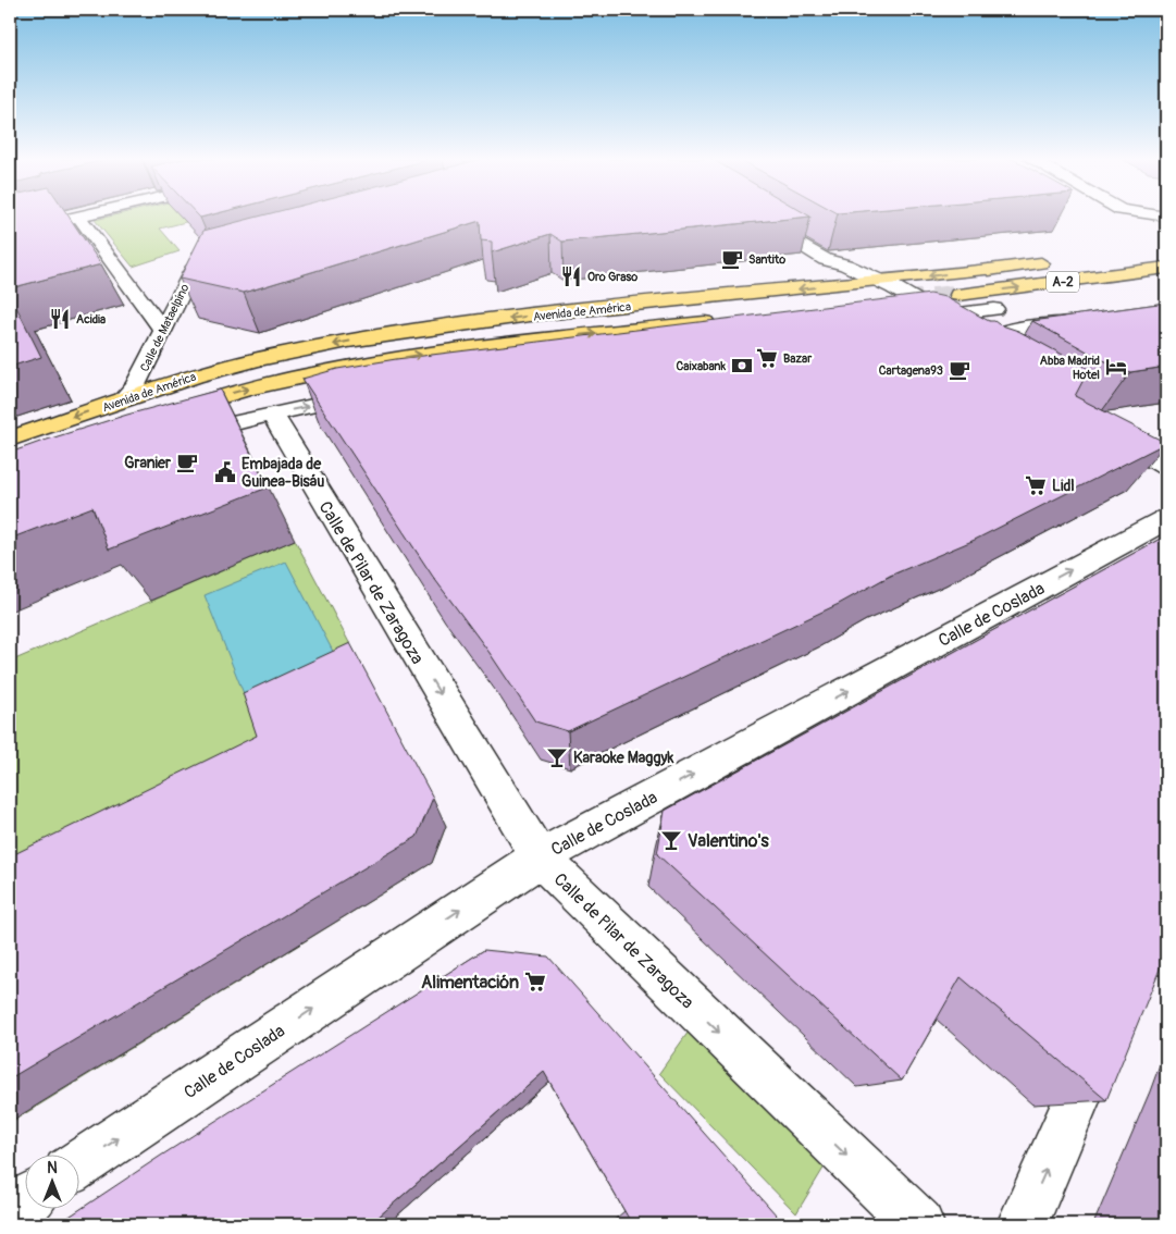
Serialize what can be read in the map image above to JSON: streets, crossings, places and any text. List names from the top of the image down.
{
  "streets": {
    "main road": ["A-2", "Avenida de América"],
    "street": ["Calle de Mataelpino", "Calle de Pilar de Zaragoza", "Calle de Coslada"]
  },
  "crossings": [
    ["Avenida de América", "Calle de Mataelpino"],
    ["Calle de Pilar de Zaragoza", "Calle de Coslada"]
  ],
  "one_way": ["Calle de Pilar de Zaragoza", "Calle de Coslada"],
  "places": {
    "cafe": ["Santito", "Cartagena93", "Granier"],
    "restaurant": ["Oro Graso", "Acidia"],
    "supermarket": ["Bazar", "Lidl", "Alimentación"],
    "bank": ["Caixabank"],
    "hotel": ["Abba Madrid Hotel"],
    "public building": ["Embajada de Guinea-Bisáu"],
    "bar": ["Karaoke Maggyk", "Valentino's"]
  },
  "north": "top"
}
